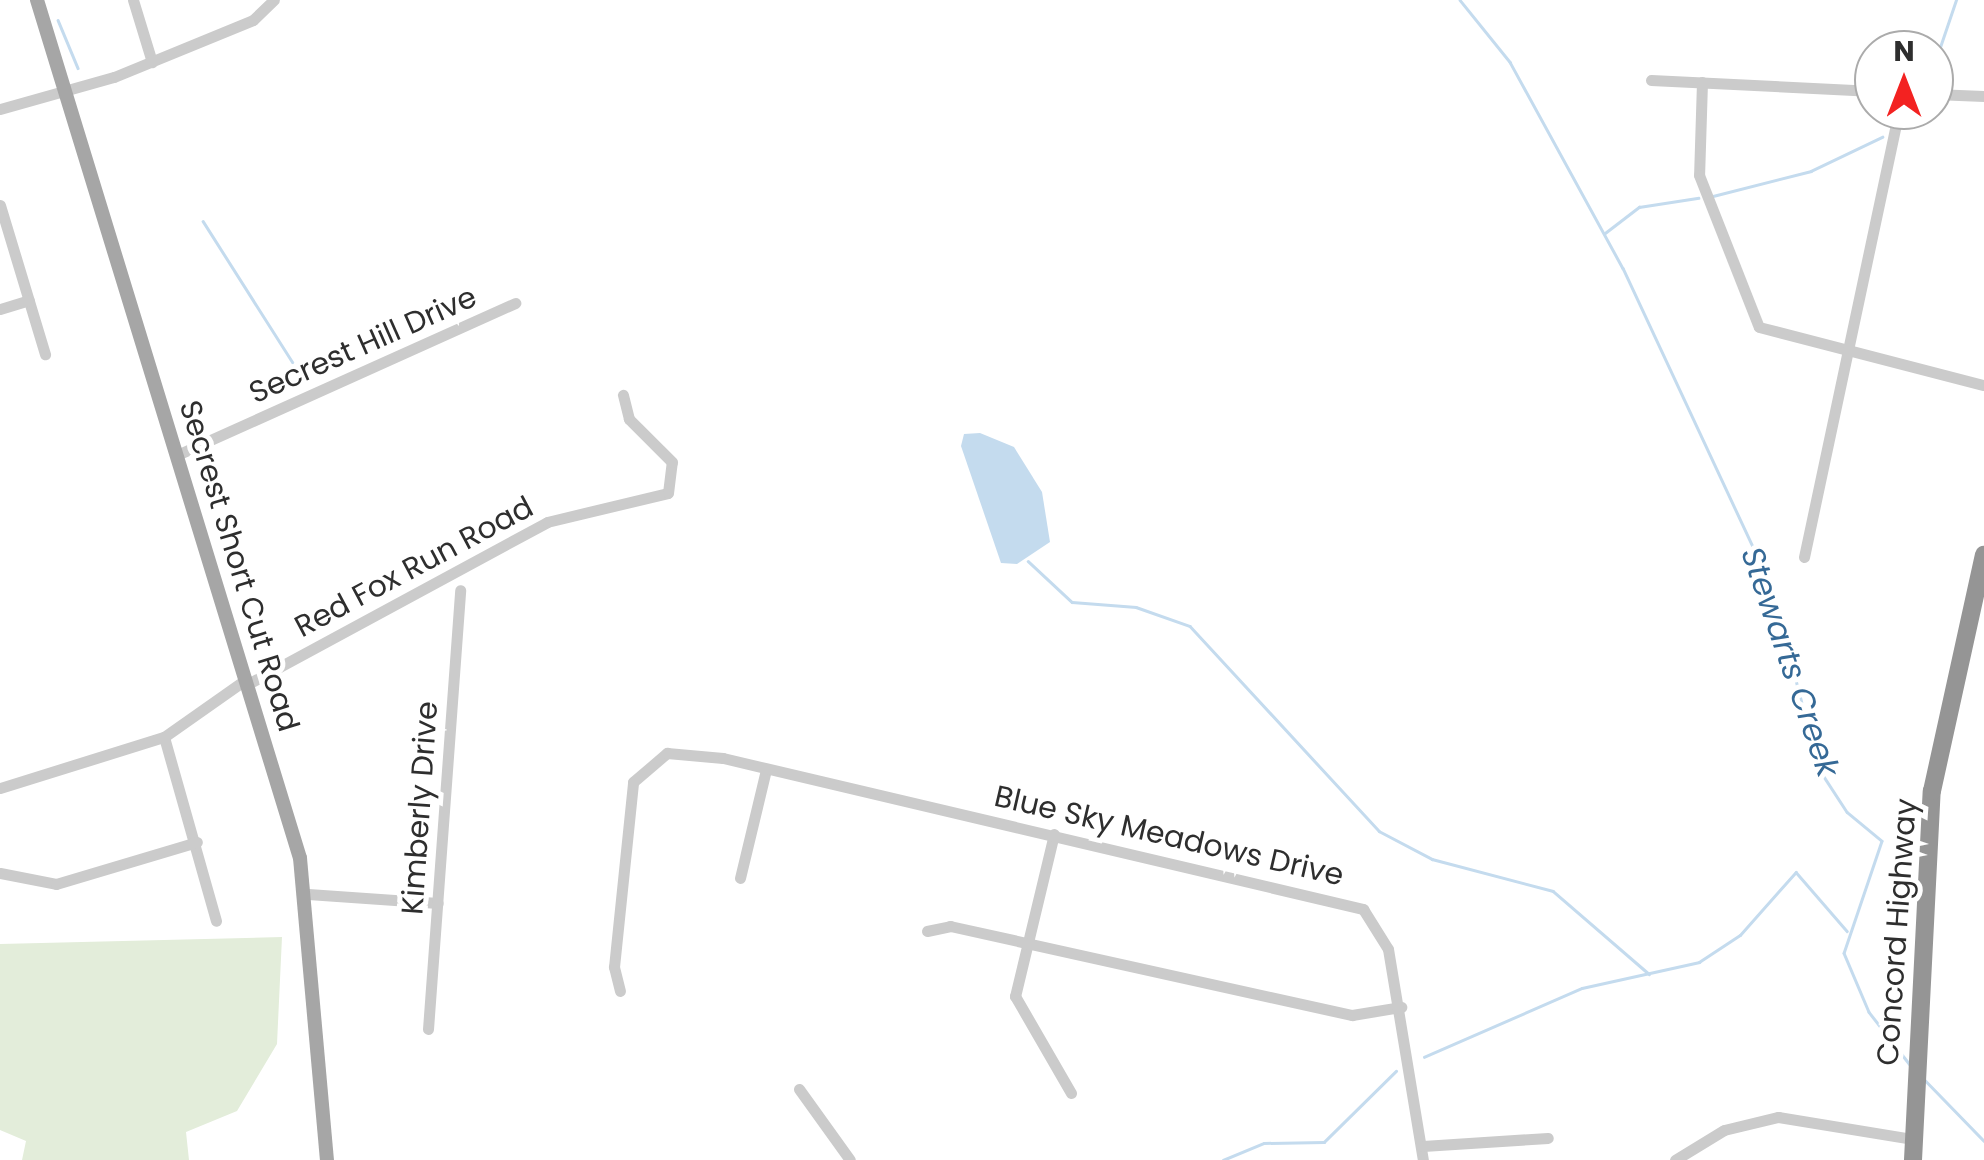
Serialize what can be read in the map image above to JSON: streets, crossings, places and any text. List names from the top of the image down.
{
  "streets": {
    "highway": ["Concord Highway"],
    "main road": ["Secrest Short Cut Road"],
    "street": [
      "Secrest Hill Drive",
      "Red Fox Run Road",
      "Kimberly Drive",
      "Blue Sky Meadows Drive"
    ]
  },
  "crossings": [
    ["Secrest Hill Drive", "Secrest Short Cut Road"],
    ["Secrest Short Cut Road", "Red Fox Run Road"]
  ],
  "water": ["Stewarts Creek"],
  "north": "top"
}
